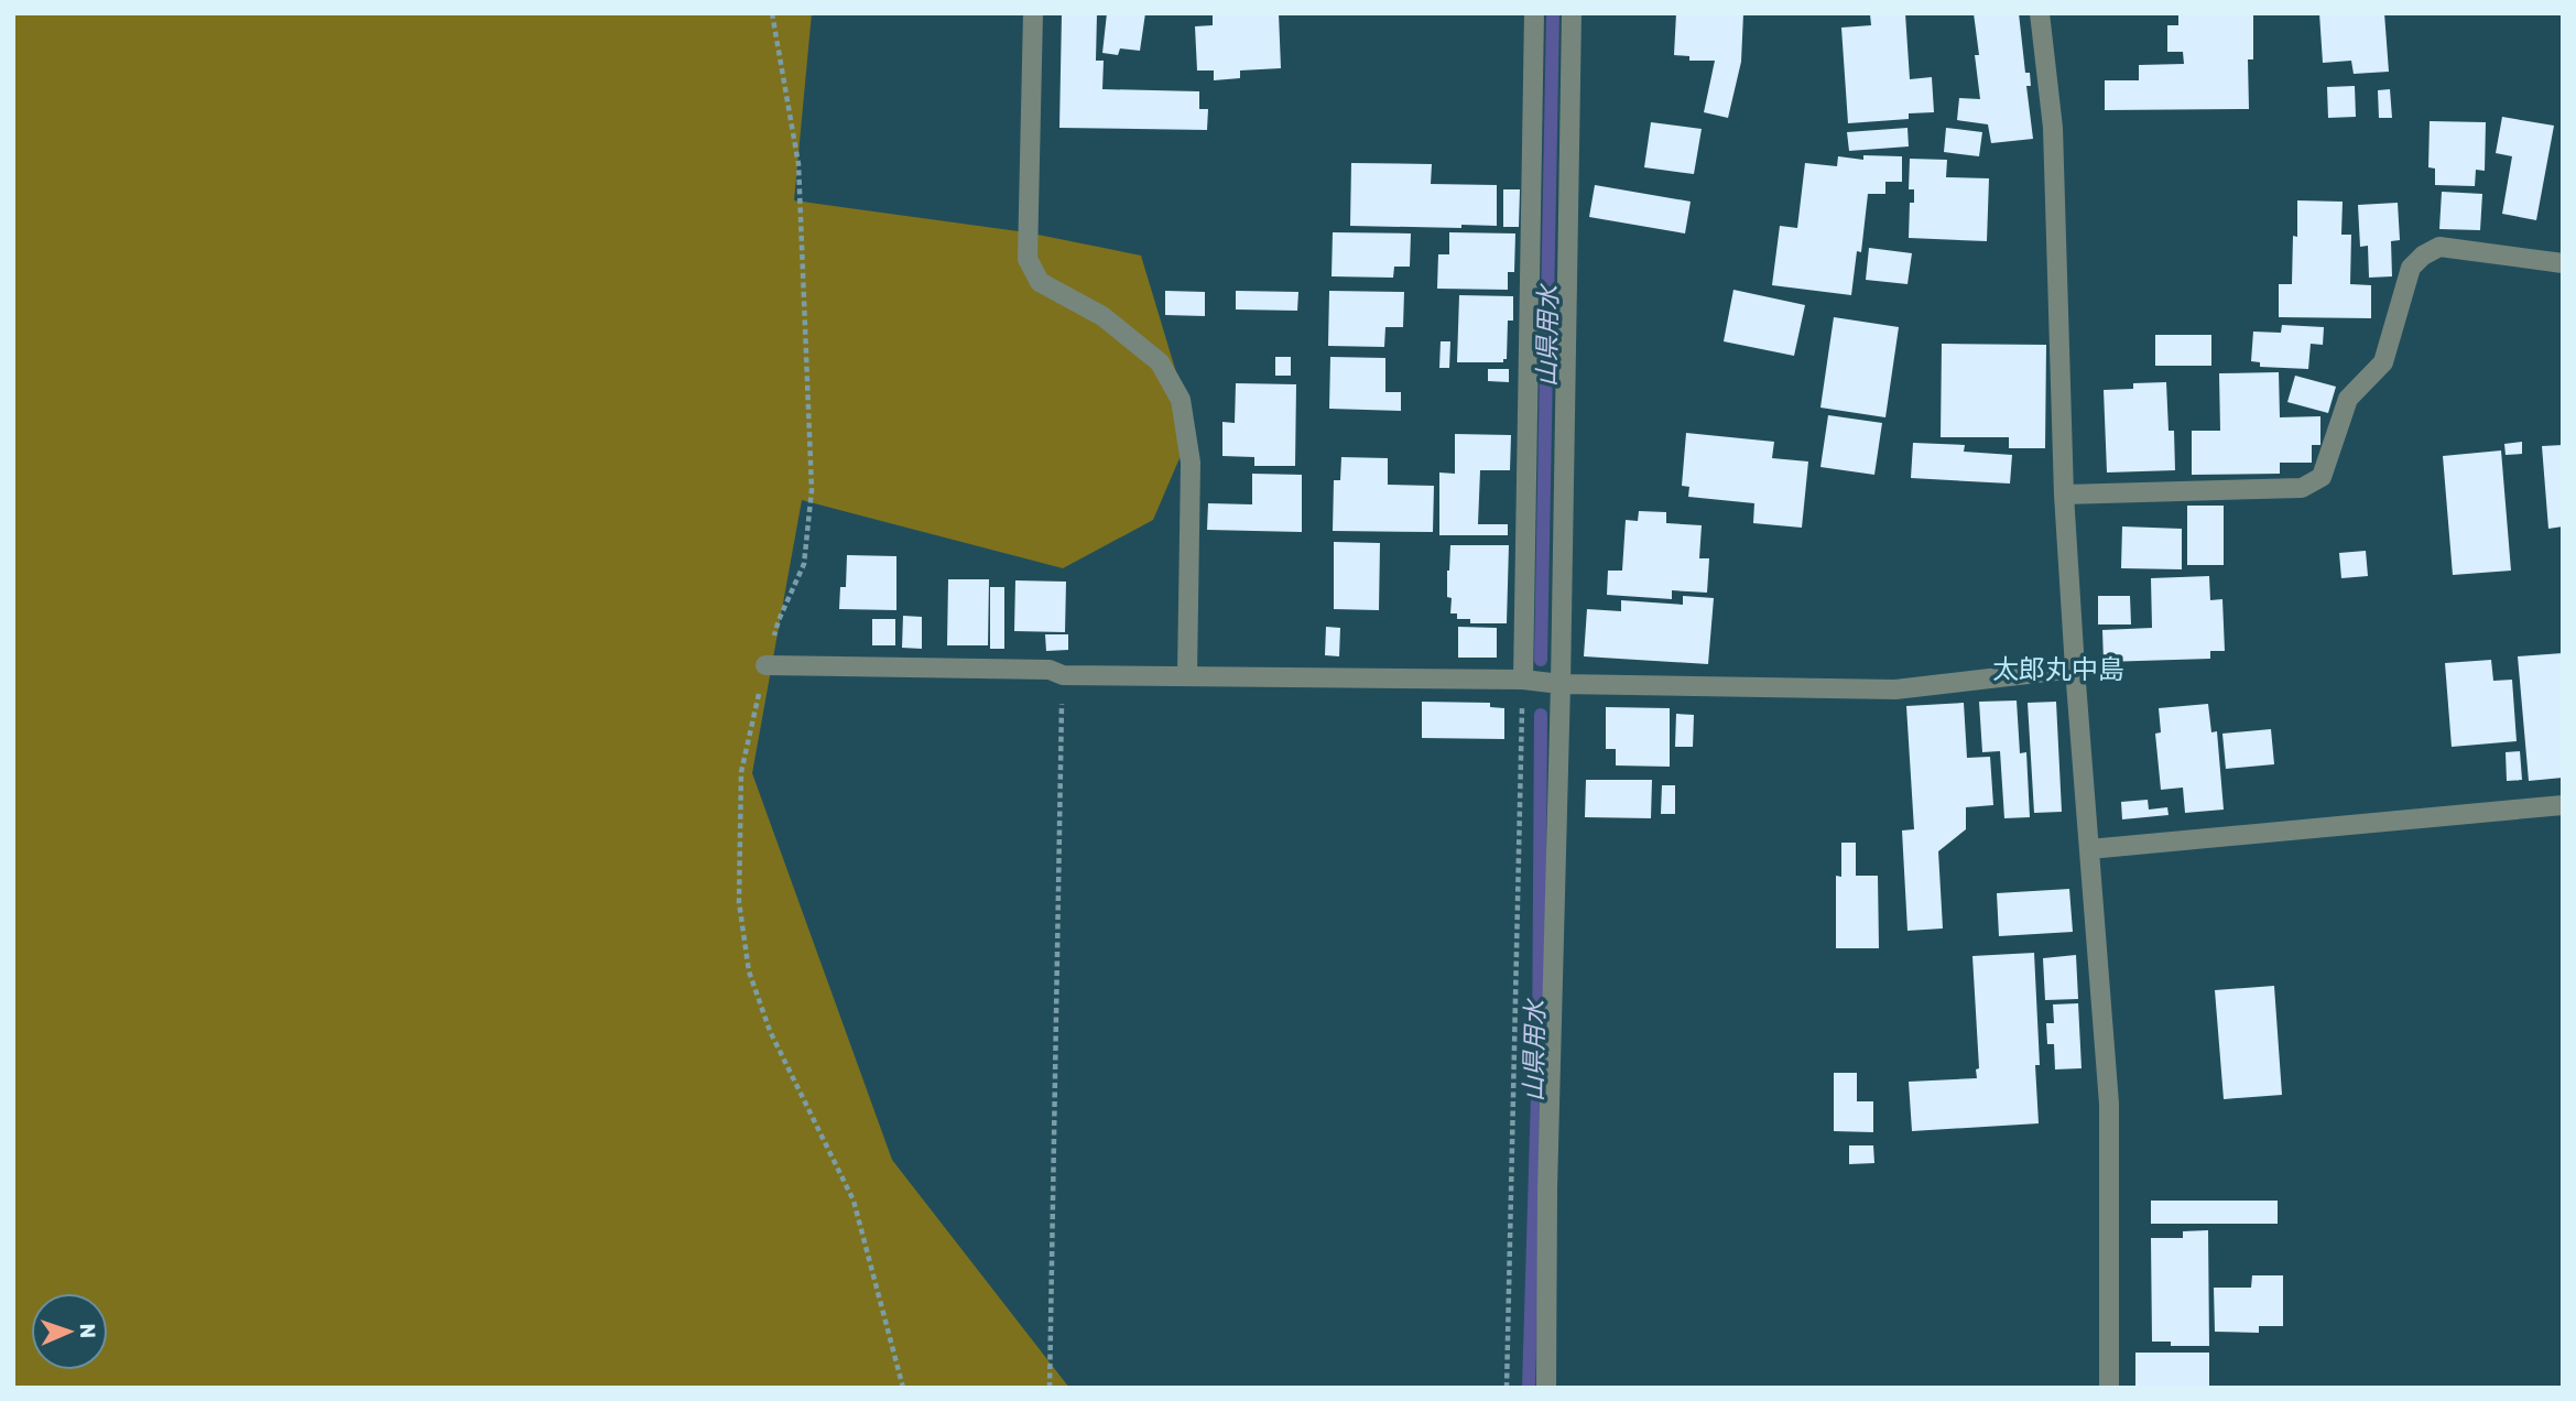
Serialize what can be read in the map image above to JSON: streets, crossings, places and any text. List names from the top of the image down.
{
  "districts": ["太郎丸中島"],
  "water": ["山県用水"],
  "north": "right"
}
